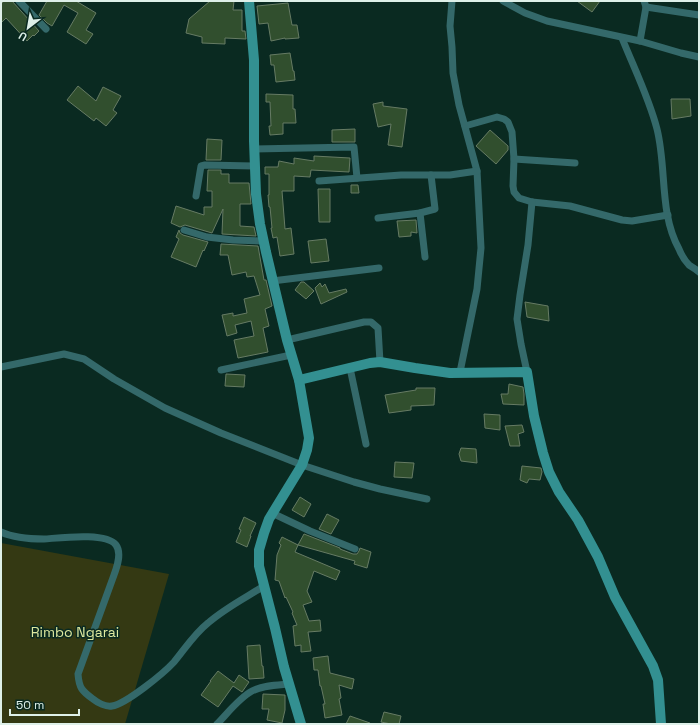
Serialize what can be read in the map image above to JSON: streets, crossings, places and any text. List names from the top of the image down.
{
  "parks": ["Rimbo Ngarai"],
  "scale_bar": "50 m",
  "north": "bottom left"
}
